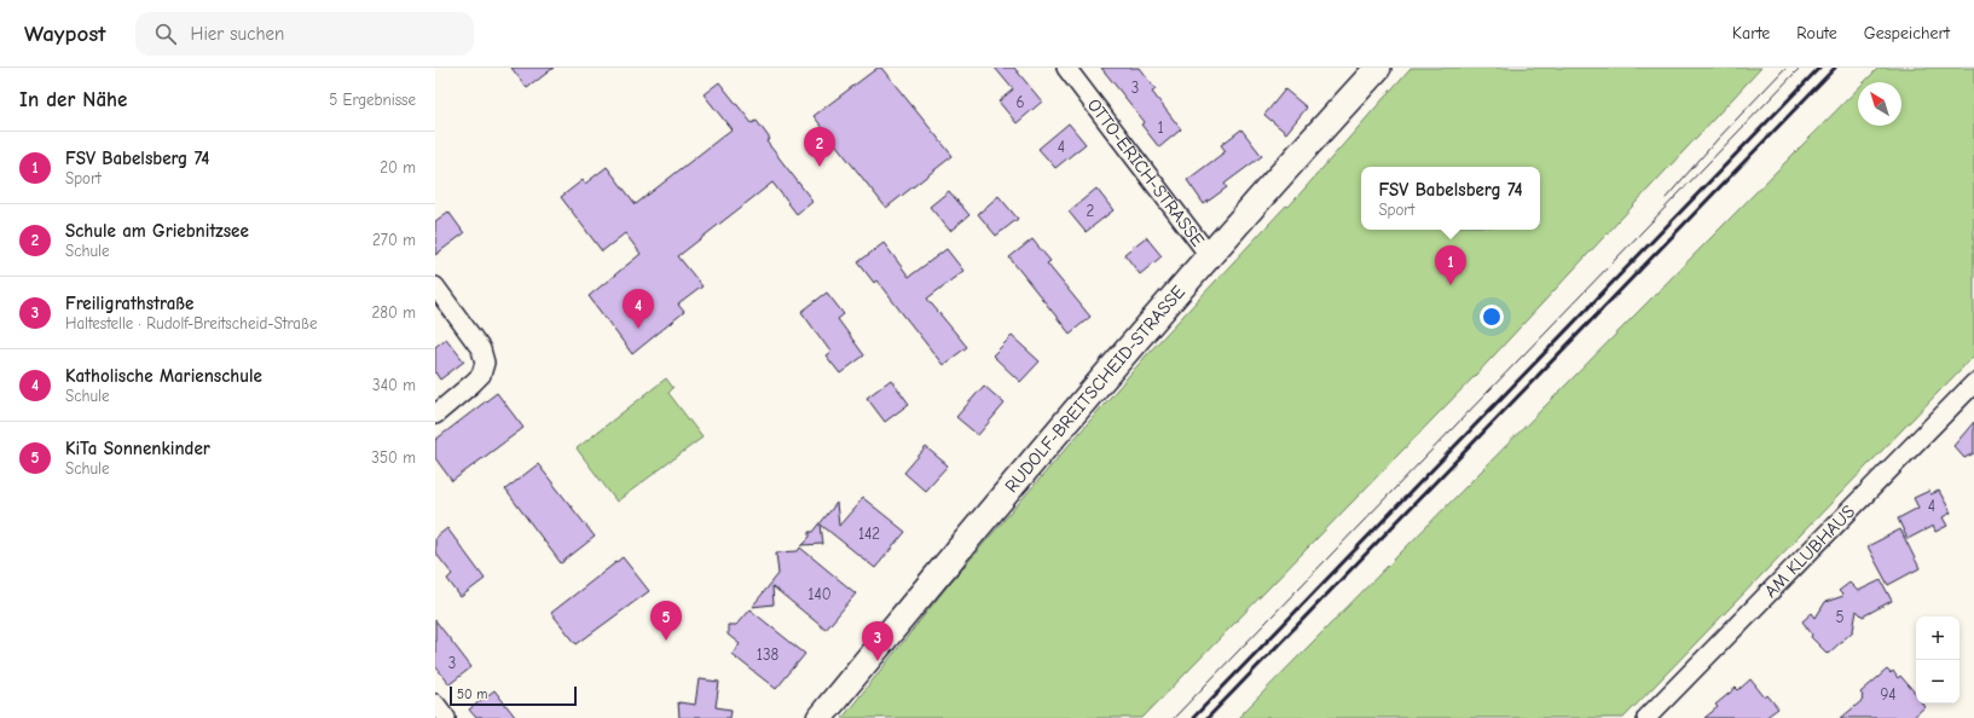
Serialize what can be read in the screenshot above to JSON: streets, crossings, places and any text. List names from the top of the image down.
{
  "streets": {
    "street": ["OTTO-ERICH-STRASSE", "RUDOLF-BREITSCHEID-STRASSE", "AM KLUBHAUS"]
  },
  "crossings": [
    ["OTTO-ERICH-STRASSE", "RUDOLF-BREITSCHEID-STRASSE"]
  ],
  "house_numbers": [
    "3",
    "6",
    "1",
    "4",
    "2",
    "4",
    "142",
    "140",
    "5",
    "138",
    "3",
    "94"
  ],
  "scale_bar": "50 m",
  "north": "top left",
  "page": {
    "header": "Waypost",
    "search": "Hier suchen",
    "nav": ["Karte", "Route", "Gespeichert"],
    "heading": ["In der Nähe", "5 Ergebnisse"],
    "pins": [
      "2",
      "1",
      "4",
      "5",
      "3"
    ],
    "list": [
      {
        "mark": "1",
        "name": "FSV Babelsberg 74",
        "note": "Sport",
        "value": "20 m"
      },
      {
        "mark": "2",
        "name": "Schule am Griebnitzsee",
        "note": "Schule",
        "value": "270 m"
      },
      {
        "mark": "3",
        "name": "Freiligrathstraße",
        "note": "Haltestelle · Rudolf-Breitscheid-Straße",
        "value": "280 m"
      },
      {
        "mark": "4",
        "name": "Katholische Marienschule",
        "note": "Schule",
        "value": "340 m"
      },
      {
        "mark": "5",
        "name": "KiTa Sonnenkinder",
        "note": "Schule",
        "value": "350 m"
      }
    ],
    "popup": ["FSV Babelsberg 74", "Sport"],
    "map_buttons": ["+", "−"],
    "scale": "50 m"
  }
}
